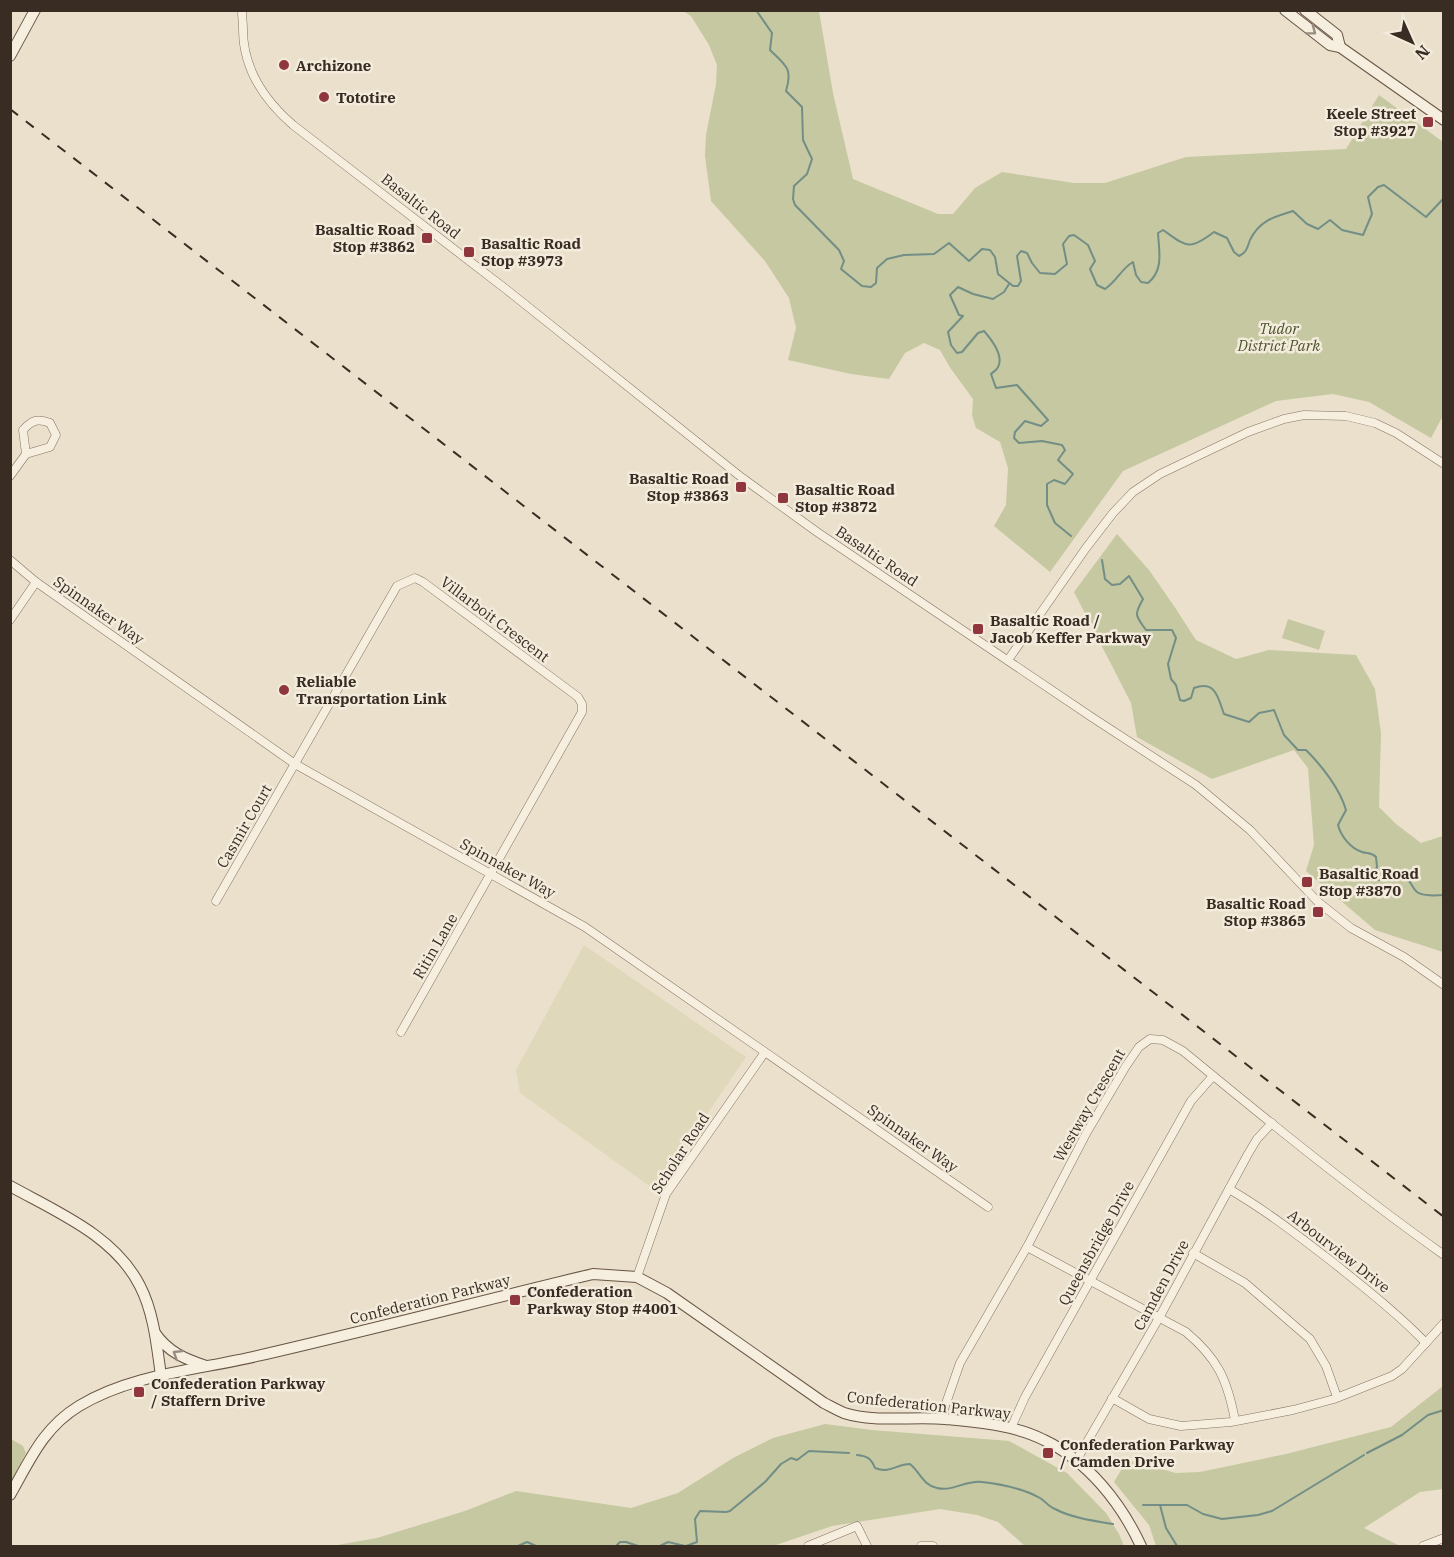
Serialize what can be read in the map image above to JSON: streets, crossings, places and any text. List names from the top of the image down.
{
  "streets": {
    "street": [
      "Basaltic Road",
      "Spinnaker Way",
      "Villarboit Crescent",
      "Casmir Court",
      "Ritin Lane",
      "Westway Crescent",
      "Scholar Road",
      "Queensbridge Drive",
      "Arbourview Drive",
      "Camden Drive",
      "Confederation Parkway"
    ]
  },
  "crossings": [
    ["Spinnaker Way", "Villarboit Crescent"],
    ["Spinnaker Way", "Casmir Court"],
    ["Spinnaker Way", "Ritin Lane"],
    ["Spinnaker Way", "Scholar Road"],
    ["Villarboit Crescent", "Casmir Court"],
    ["Villarboit Crescent", "Ritin Lane"],
    ["Westway Crescent", "Queensbridge Drive"],
    ["Westway Crescent", "Camden Drive"],
    ["Westway Crescent", "Confederation Parkway"],
    ["Scholar Road", "Confederation Parkway"],
    ["Queensbridge Drive", "Confederation Parkway"],
    ["Arbourview Drive", "Camden Drive"],
    ["Camden Drive", "Confederation Parkway"]
  ],
  "parks": ["Tudor District Park"],
  "places": {
    "other": ["Archizone", "Tototire", "Reliable Transportation Link"],
    "transit": [
      "Keele Street Stop #3927",
      "Basaltic Road Stop #3862",
      "Basaltic Road Stop #3973",
      "Basaltic Road Stop #3863",
      "Basaltic Road Stop #3872",
      "Basaltic Road / Jacob Keffer Parkway",
      "Basaltic Road Stop #3870",
      "Basaltic Road Stop #3865",
      "Confederation Parkway Stop #4001",
      "Confederation Parkway / Staffern Drive",
      "Confederation Parkway / Camden Drive"
    ]
  },
  "north": "bottom right"
}
